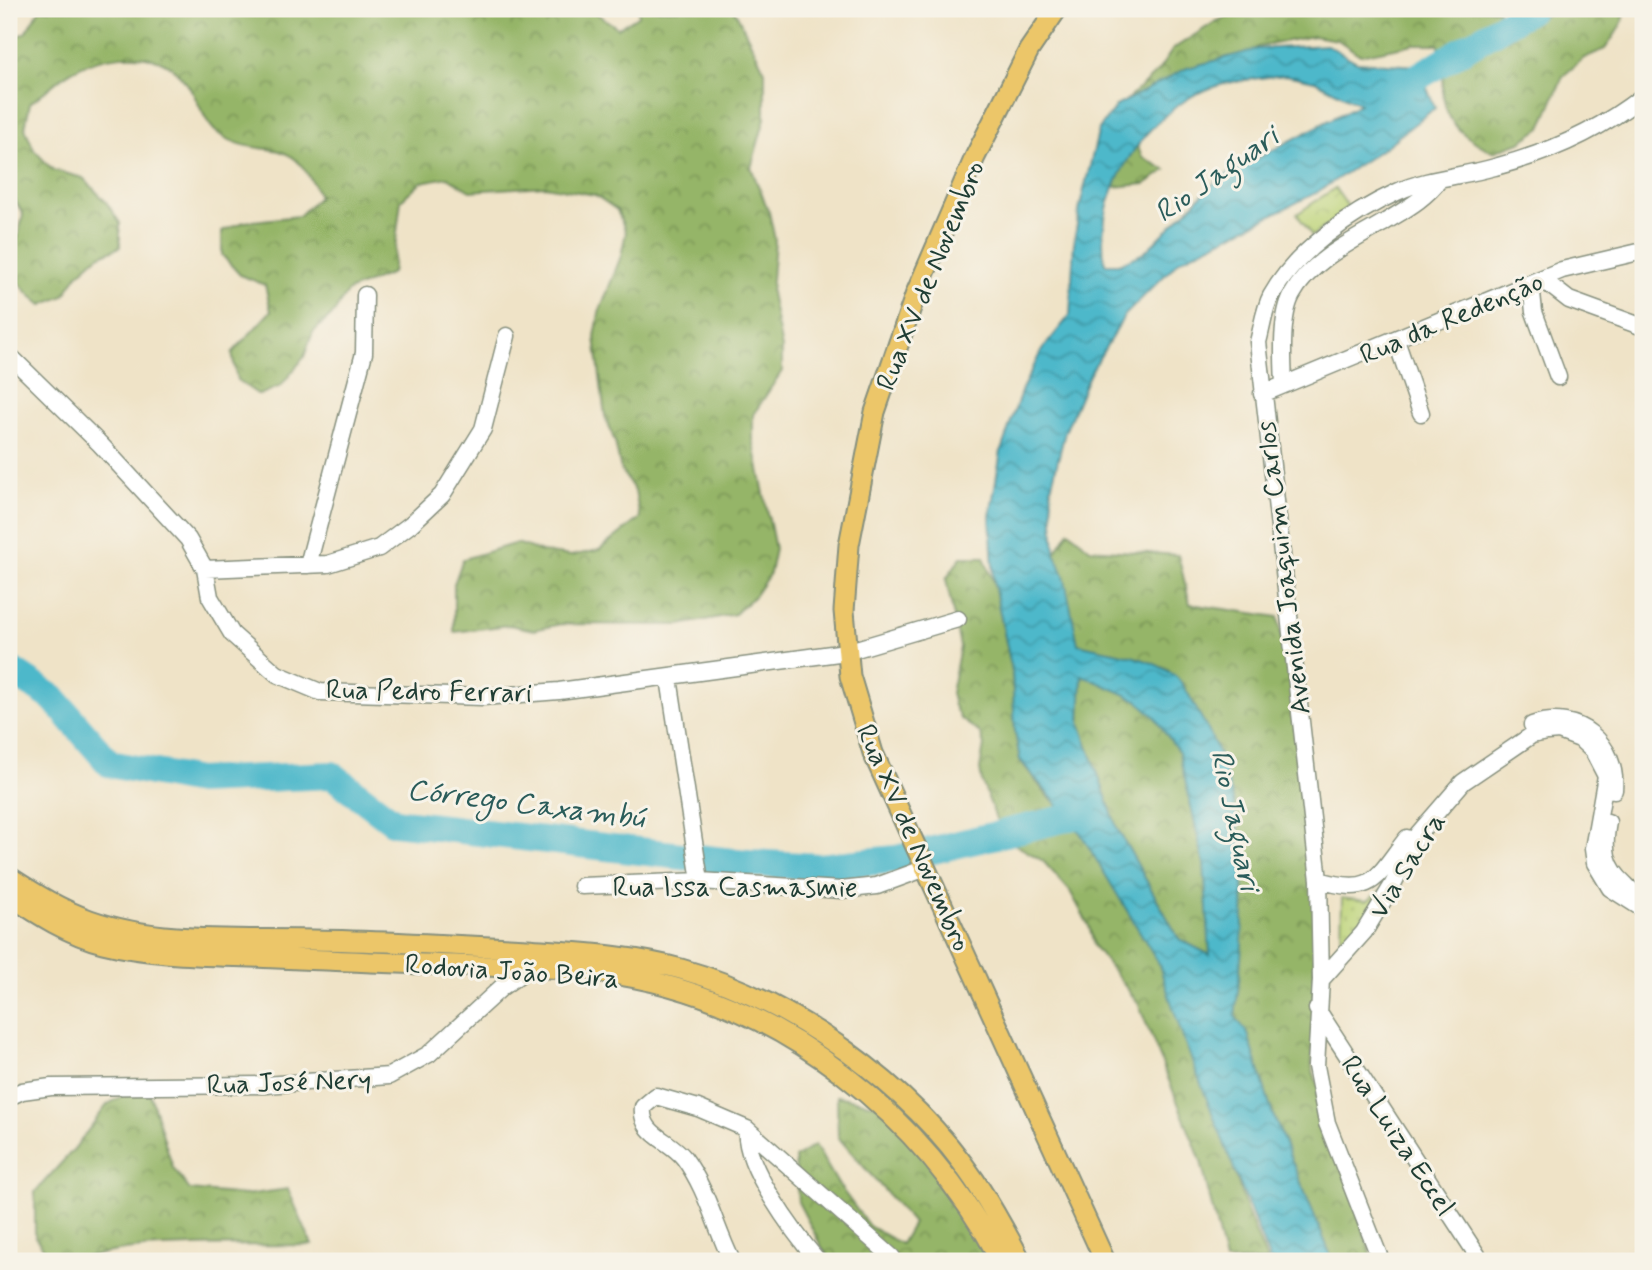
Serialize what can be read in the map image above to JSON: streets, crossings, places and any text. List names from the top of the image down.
{
  "streets": {
    "main road": ["Rua XV de Novembro", "Rodovia João Beira"],
    "street": [
      "Rua da Redenção",
      "Avenida Joaquim Carlos",
      "Rua Pedro Ferrari",
      "Via Sacra",
      "Rua Issa Casmasmie",
      "Rua José Nery",
      "Rua Luiza Eccel"
    ]
  },
  "crossings": [
    ["Rua XV de Novembro", "Rua Pedro Ferrari"],
    ["Rua XV de Novembro", "Rua Issa Casmasmie"],
    ["Rua da Redenção", "Avenida Joaquim Carlos"],
    ["Avenida Joaquim Carlos", "Via Sacra"],
    ["Avenida Joaquim Carlos", "Rua Luiza Eccel"],
    ["Rodovia João Beira", "Rua José Nery"]
  ],
  "water": ["Rio Jaguari", "Córrego Caxambú"]
}
